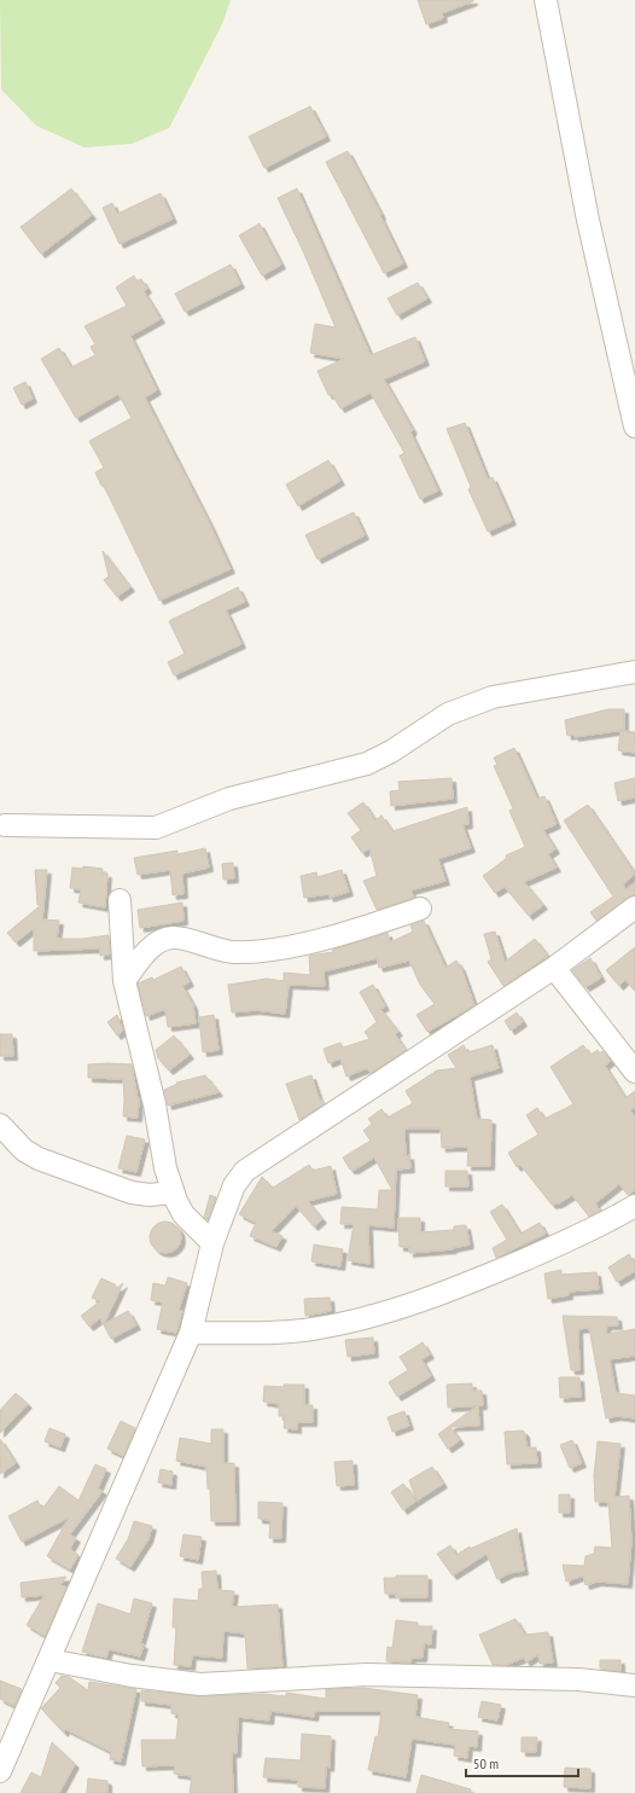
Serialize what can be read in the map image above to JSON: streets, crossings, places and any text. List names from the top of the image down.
{
  "scale_bar": "50 m"
}
